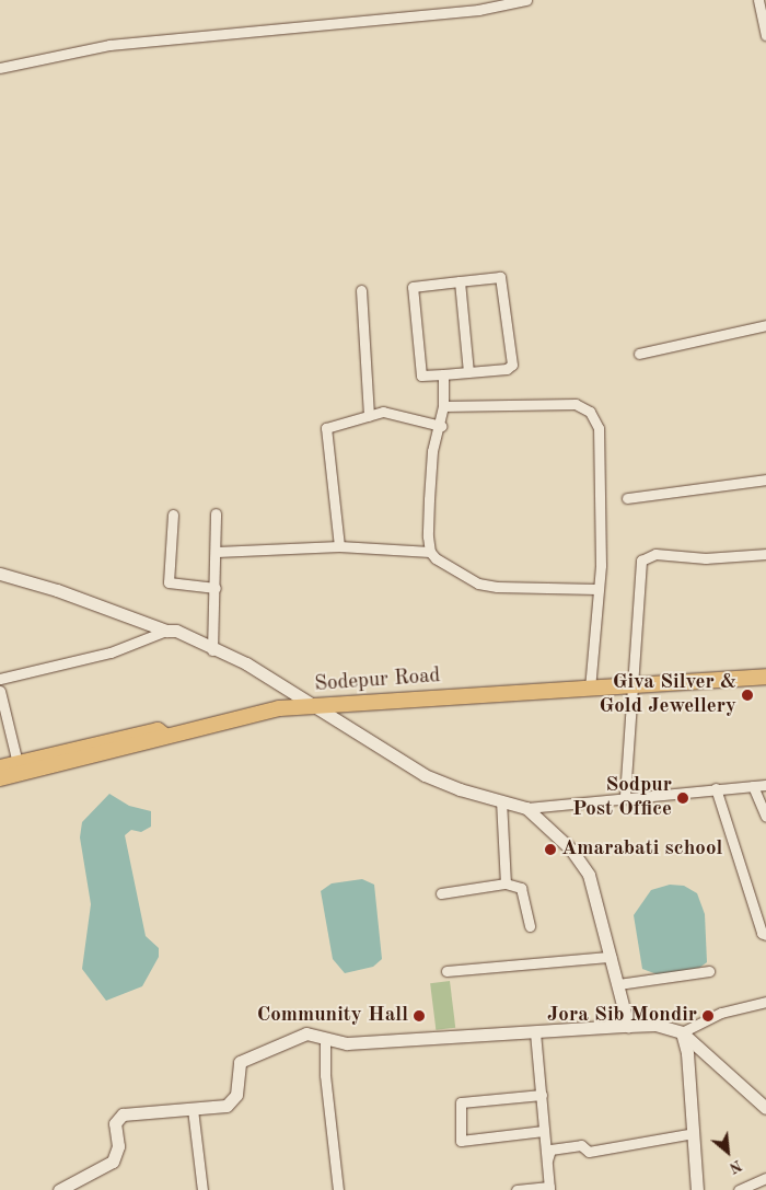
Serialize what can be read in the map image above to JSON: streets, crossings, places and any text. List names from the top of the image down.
{
  "streets": {
    "main road": ["Sodepur Road"]
  },
  "places": [
    "Giva Silver & Gold Jewellery",
    "Sodpur Post Office",
    "Amarabati school",
    "Community Hall",
    "Jora Sib Mondir"
  ],
  "north": "bottom right"
}
